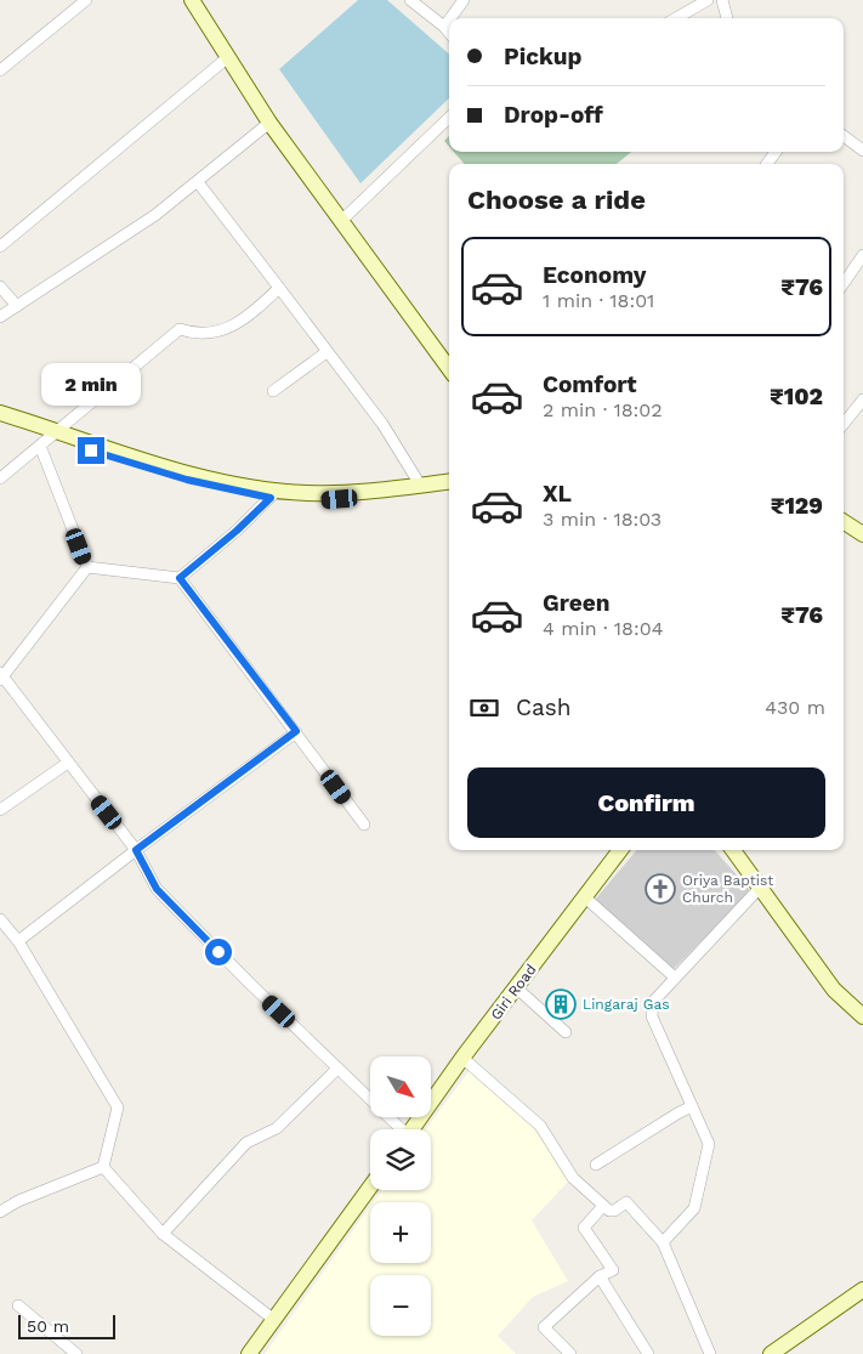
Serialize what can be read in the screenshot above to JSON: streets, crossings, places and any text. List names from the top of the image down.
{
  "streets": {
    "main road": ["Giri Road"]
  },
  "places": {
    "church": ["Oriya Baptist Church"],
    "building": ["Lingaraj Gas"]
  },
  "scale_bar": "50 m",
  "north": "bottom right",
  "page": {
    "banner": ["Pickup", "Drop-off"],
    "heading": "Choose a ride",
    "list": [
      {
        "name": "Economy",
        "note": "1 min · 18:01",
        "value": "₹76"
      },
      {
        "name": "Comfort",
        "note": "2 min · 18:02",
        "value": "₹102"
      },
      {
        "name": "XL",
        "note": "3 min · 18:03",
        "value": "₹129"
      },
      {
        "name": "Green",
        "note": "4 min · 18:04",
        "value": "₹76"
      }
    ],
    "bubble": "2 min",
    "pay": ["Cash", "430 m"],
    "buttons": "Confirm",
    "map_buttons": ["+", "−"],
    "scale": "50 m"
  }
}
